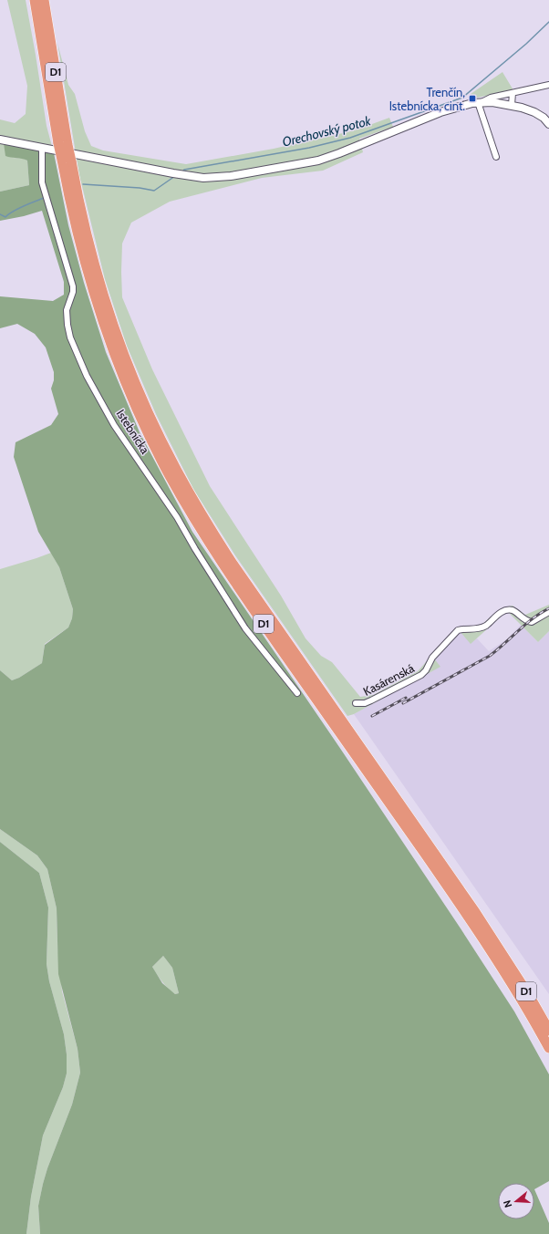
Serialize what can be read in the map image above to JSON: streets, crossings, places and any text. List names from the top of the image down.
{
  "streets": {
    "highway": ["D1"],
    "street": ["Istebnícka", "Kasárenská"]
  },
  "water": ["Orechovský potok"],
  "places": {
    "transit": ["Trenčín, Istebnícka, cint."]
  },
  "north": "left"
}
